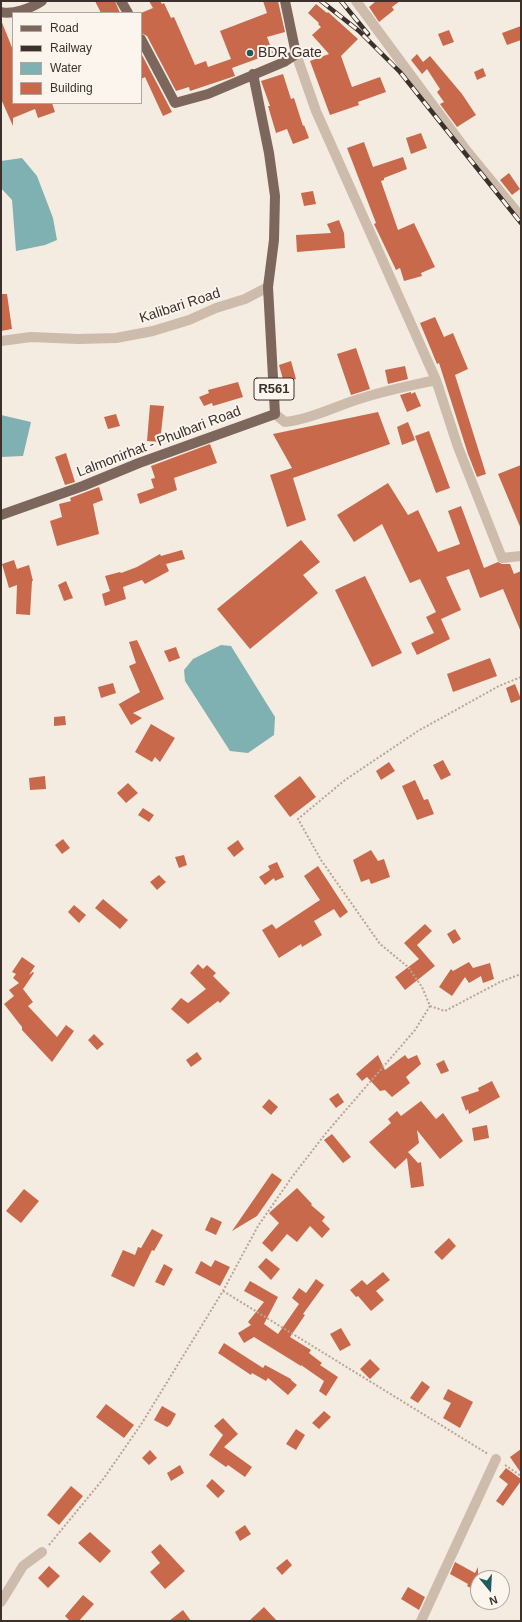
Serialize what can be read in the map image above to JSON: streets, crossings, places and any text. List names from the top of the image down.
{
  "streets": {
    "main road": ["R561", "Lalmonirhat - Phulbari Road"],
    "street": ["Kalibari Road"]
  },
  "crossings": [
    ["Kalibari Road", "R561"],
    ["R561", "Lalmonirhat - Phulbari Road"]
  ],
  "places": ["BDR Gate"],
  "legend": [
    "Road",
    "Railway",
    "Water",
    "Building"
  ],
  "north": "bottom"
}
